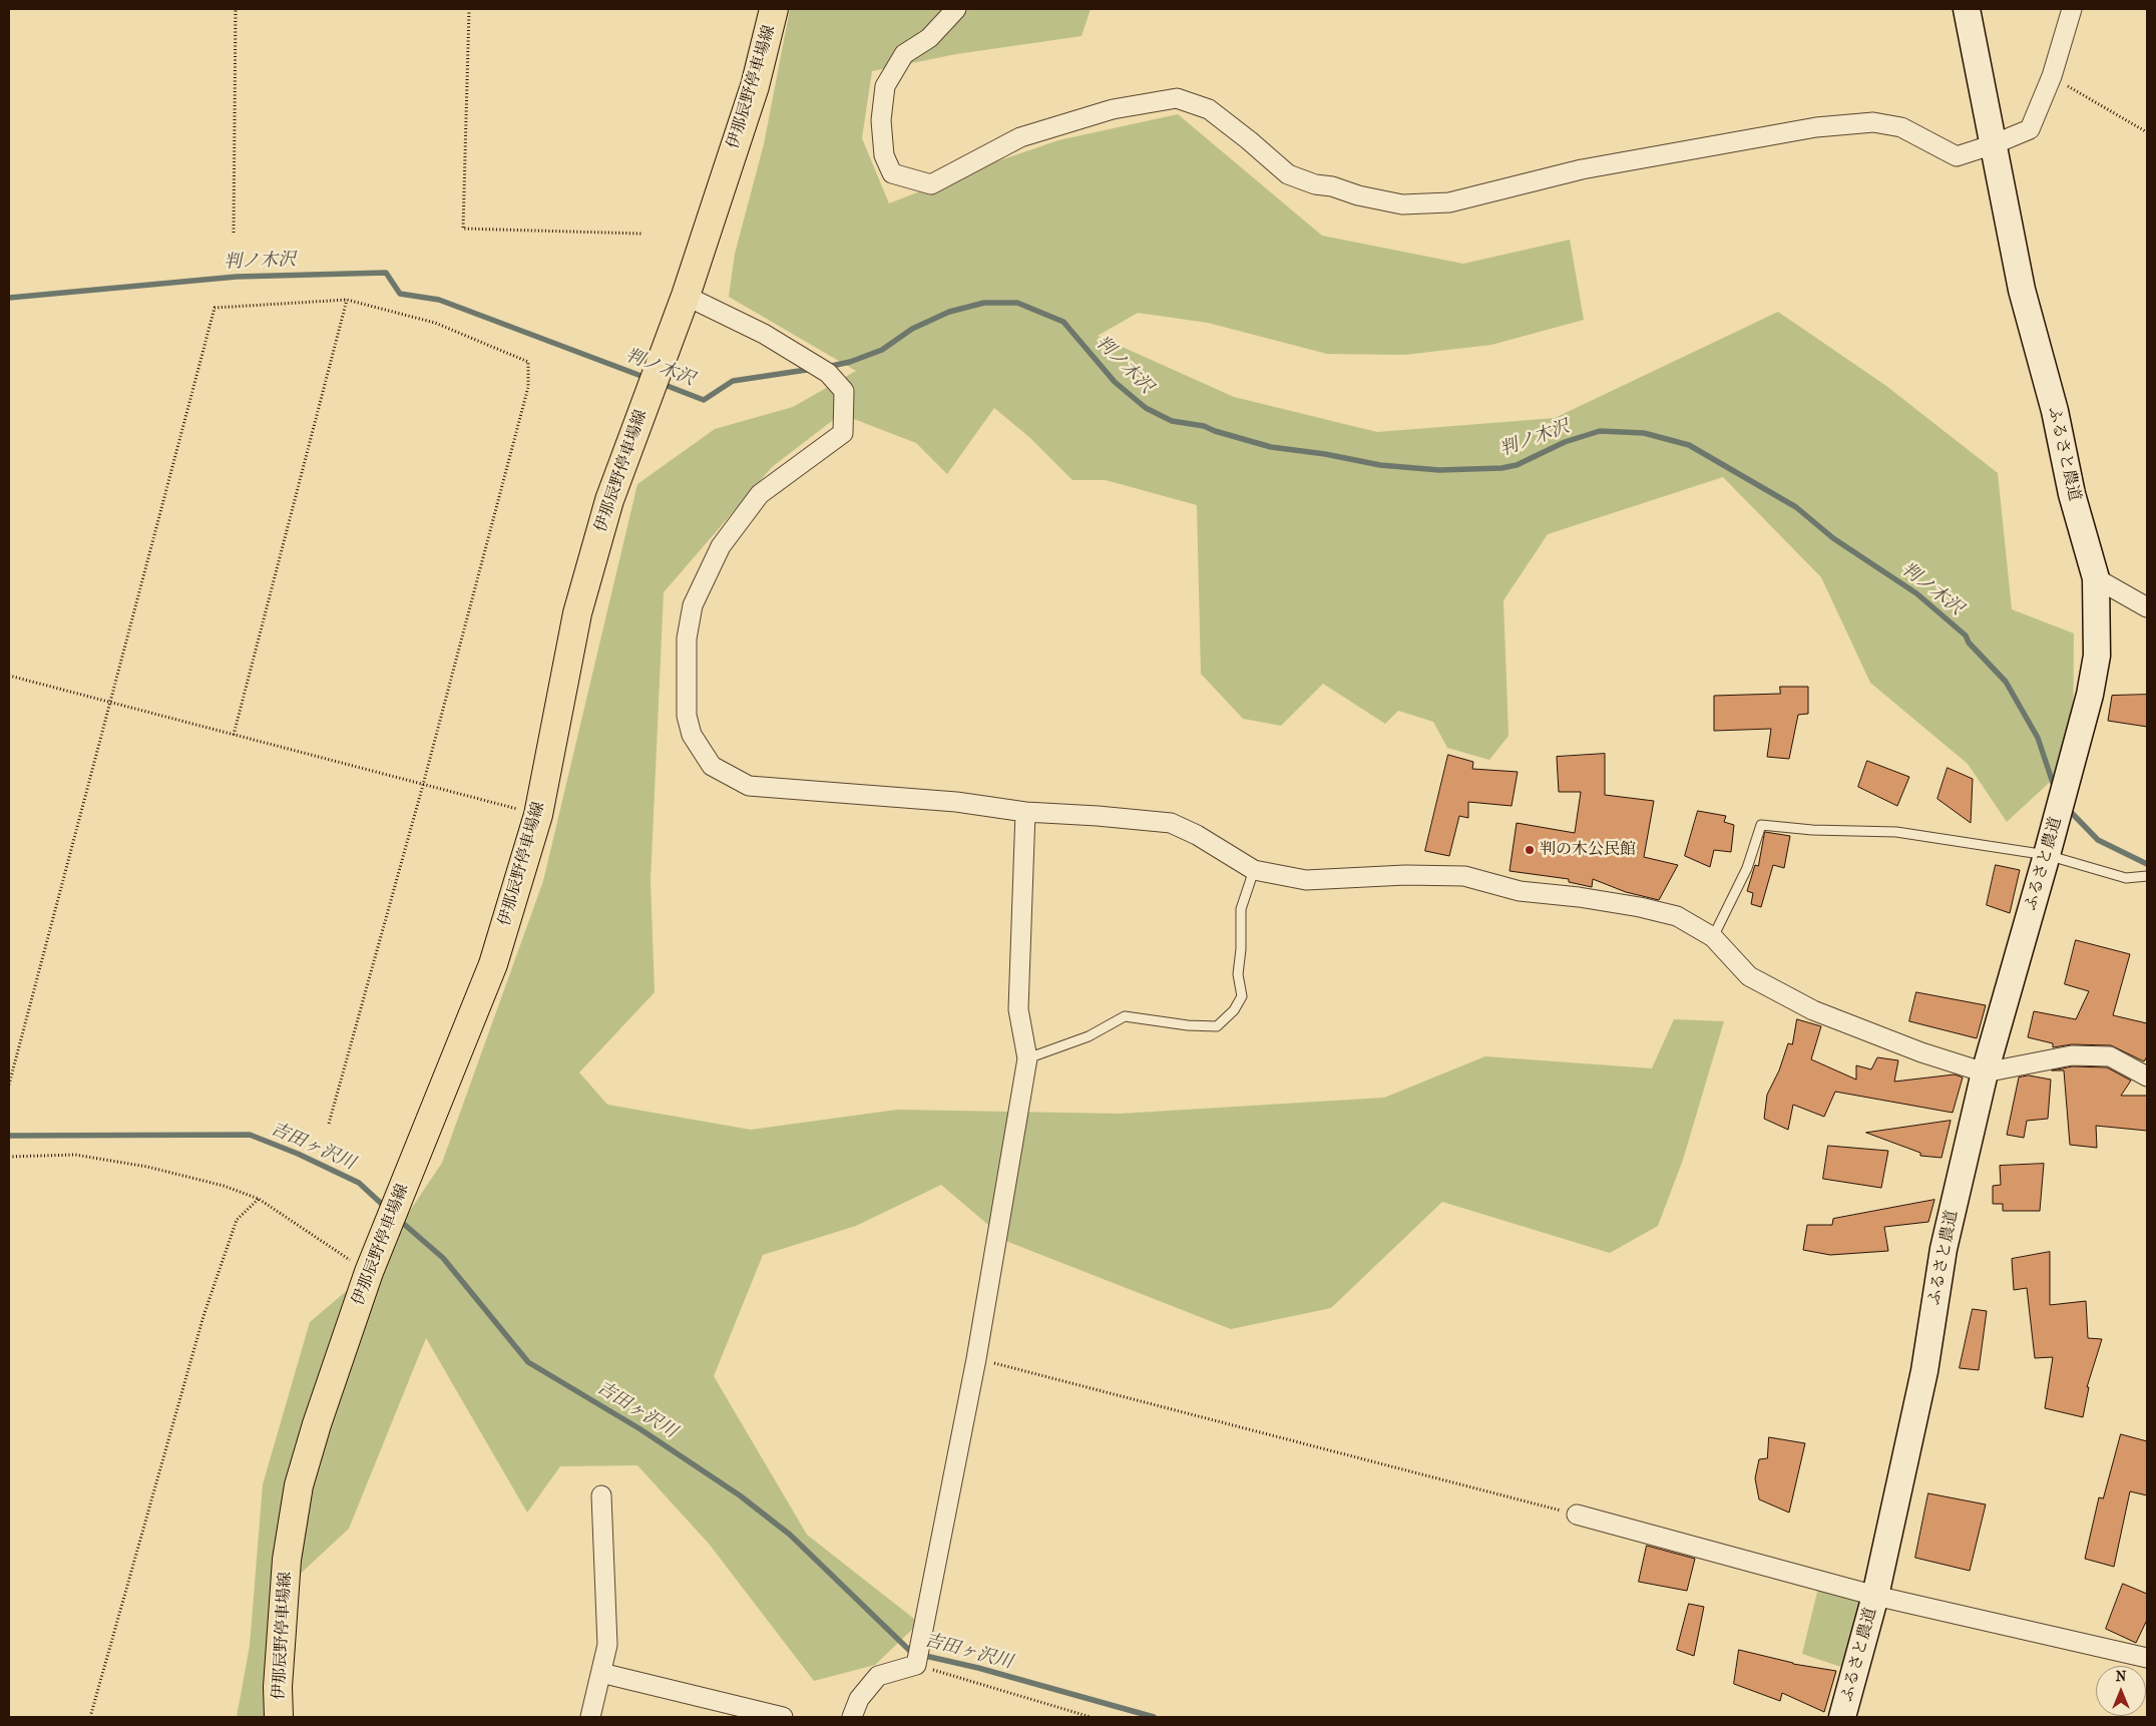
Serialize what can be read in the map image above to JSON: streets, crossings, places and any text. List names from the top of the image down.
{
  "streets": {
    "main road": ["伊那辰野停車場線"],
    "street": ["ふるさと農道"]
  },
  "water": ["判ノ木沢", "吉田ヶ沢川"],
  "places": ["判の木公民館"],
  "north": "top"
}
